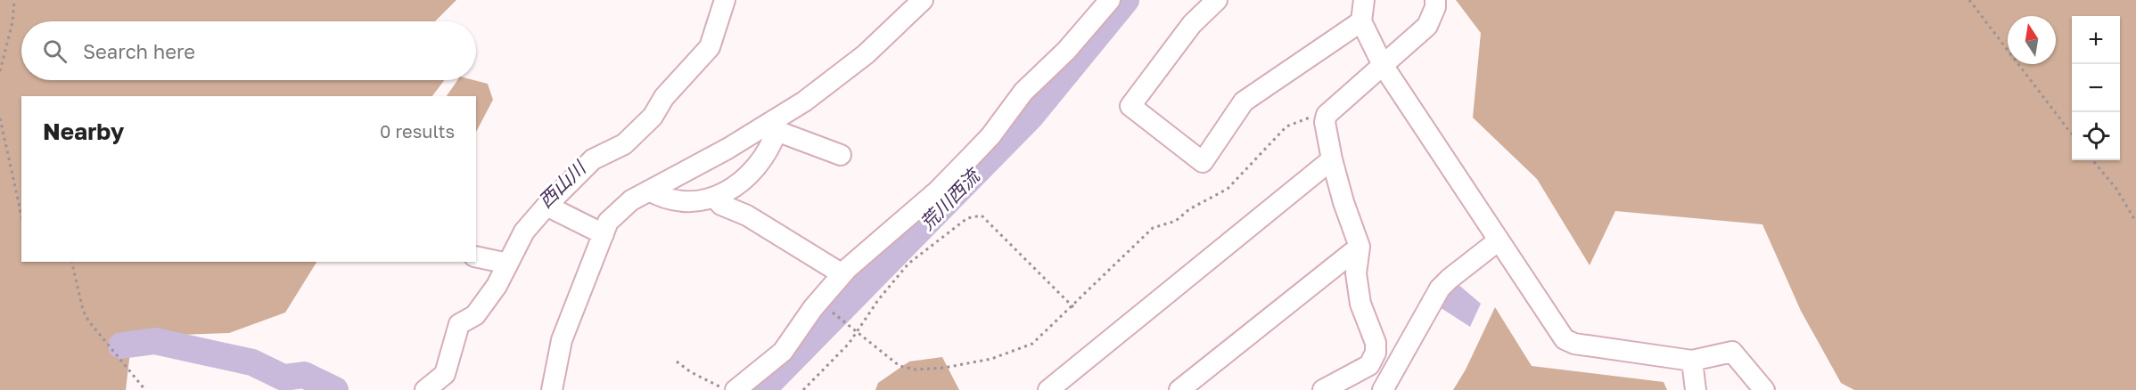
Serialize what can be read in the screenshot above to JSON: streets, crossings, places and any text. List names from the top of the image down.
{
  "water": ["西山川", "荒川西流"],
  "north": "top",
  "page": {
    "map_buttons": ["+", "−"],
    "search": "Search here",
    "heading": ["Nearby", "0 results"]
  }
}
